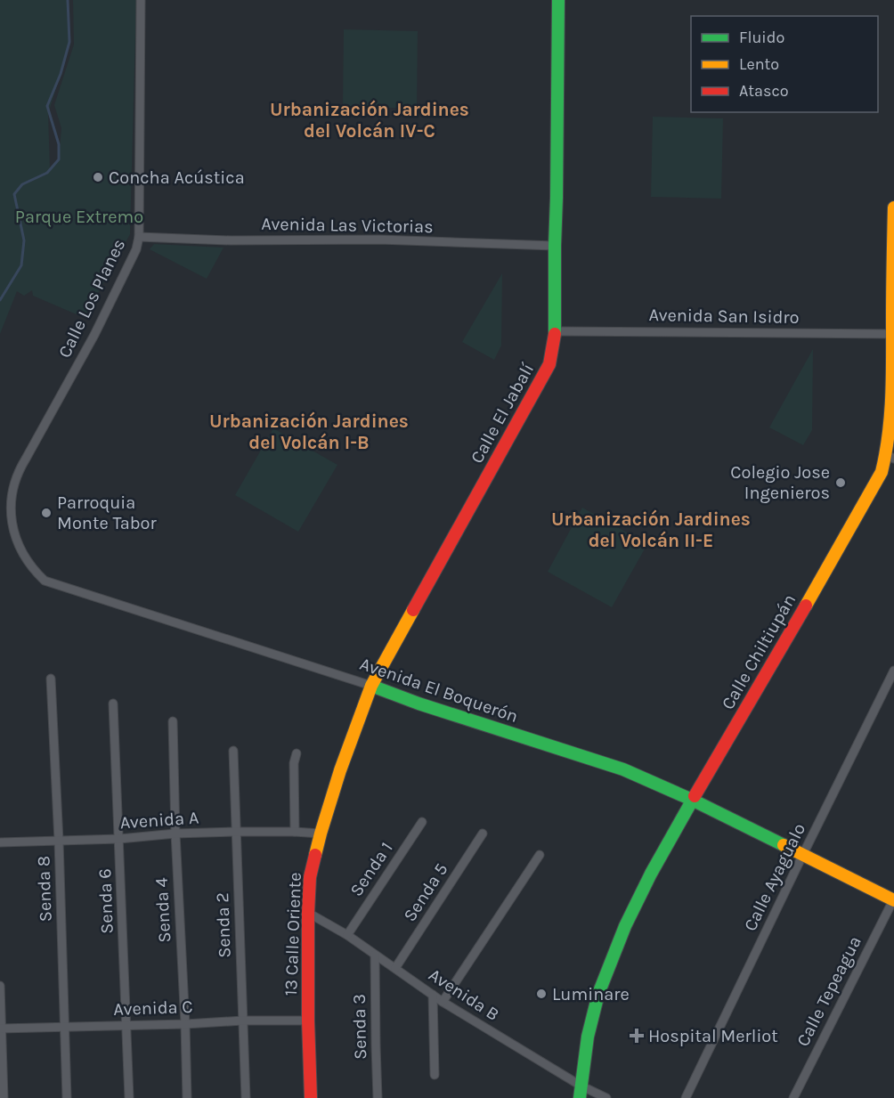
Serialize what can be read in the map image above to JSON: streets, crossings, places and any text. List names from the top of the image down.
{
  "streets": {
    "main road": [
      "Calle El Jabalí",
      "Calle Chiltiupán",
      "Avenida El Boquerón",
      "13 Calle Oriente"
    ],
    "street": [
      "Avenida Las Victorias",
      "Calle Los Planes",
      "Avenida San Isidro",
      "Avenida A",
      "Senda 1",
      "Calle Ayagualo",
      "Senda 8",
      "Senda 5",
      "Senda 6",
      "Senda 4",
      "Senda 2",
      "Calle Tepeagua",
      "Avenida B",
      "Avenida C",
      "Senda 3"
    ]
  },
  "crossings": [
    ["Avenida Las Victorias", "Calle Los Planes"],
    ["Avenida Las Victorias", "Calle El Jabalí"],
    ["Calle Los Planes", "Avenida El Boquerón"],
    ["Avenida San Isidro", "Calle El Jabalí"],
    ["Avenida San Isidro", "Calle Chiltiupán"],
    ["Calle El Jabalí", "Avenida El Boquerón"],
    ["Calle El Jabalí", "13 Calle Oriente"],
    ["Calle Chiltiupán", "Avenida El Boquerón"],
    ["Calle Chiltiupán", "Avenida B"],
    ["Avenida El Boquerón", "Calle Ayagualo"],
    ["Avenida El Boquerón", "13 Calle Oriente"],
    ["Avenida El Boquerón", "Calle Tepeagua"],
    ["Avenida A", "Senda 8"],
    ["Avenida A", "Senda 6"],
    ["Avenida A", "Senda 4"],
    ["Avenida A", "Senda 2"],
    ["Avenida A", "13 Calle Oriente"],
    ["Senda 1", "Avenida B"],
    ["Senda 8", "Avenida C"],
    ["Senda 5", "Avenida B"],
    ["Senda 6", "Avenida C"],
    ["Senda 4", "Avenida C"],
    ["Senda 2", "Avenida C"],
    ["13 Calle Oriente", "Avenida B"],
    ["13 Calle Oriente", "Avenida C"],
    ["Avenida B", "Senda 3"]
  ],
  "districts": ["Urbanización Jardines del Volcán IV-C", "Urbanización Jardines del Volcán I-B", "Urbanización Jardines del Volcán II-E"],
  "parks": ["Parque Extremo"],
  "places": {
    "other": [
      "Concha Acústica",
      "Colegio Jose Ingenieros",
      "Parroquia Monte Tabor",
      "Luminare"
    ],
    "health": ["Hospital Merliot"]
  },
  "legend": ["Fluido", "Lento", "Atasco"]
}
